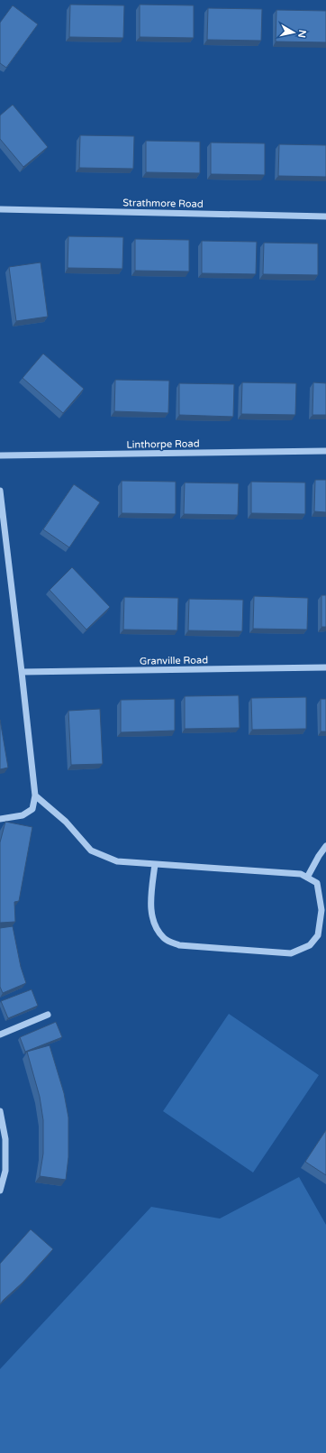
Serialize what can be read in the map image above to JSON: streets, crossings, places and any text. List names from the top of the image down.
{
  "streets": {
    "street": ["Strathmore Road", "Linthorpe Road", "Granville Road"]
  },
  "north": "right"
}
